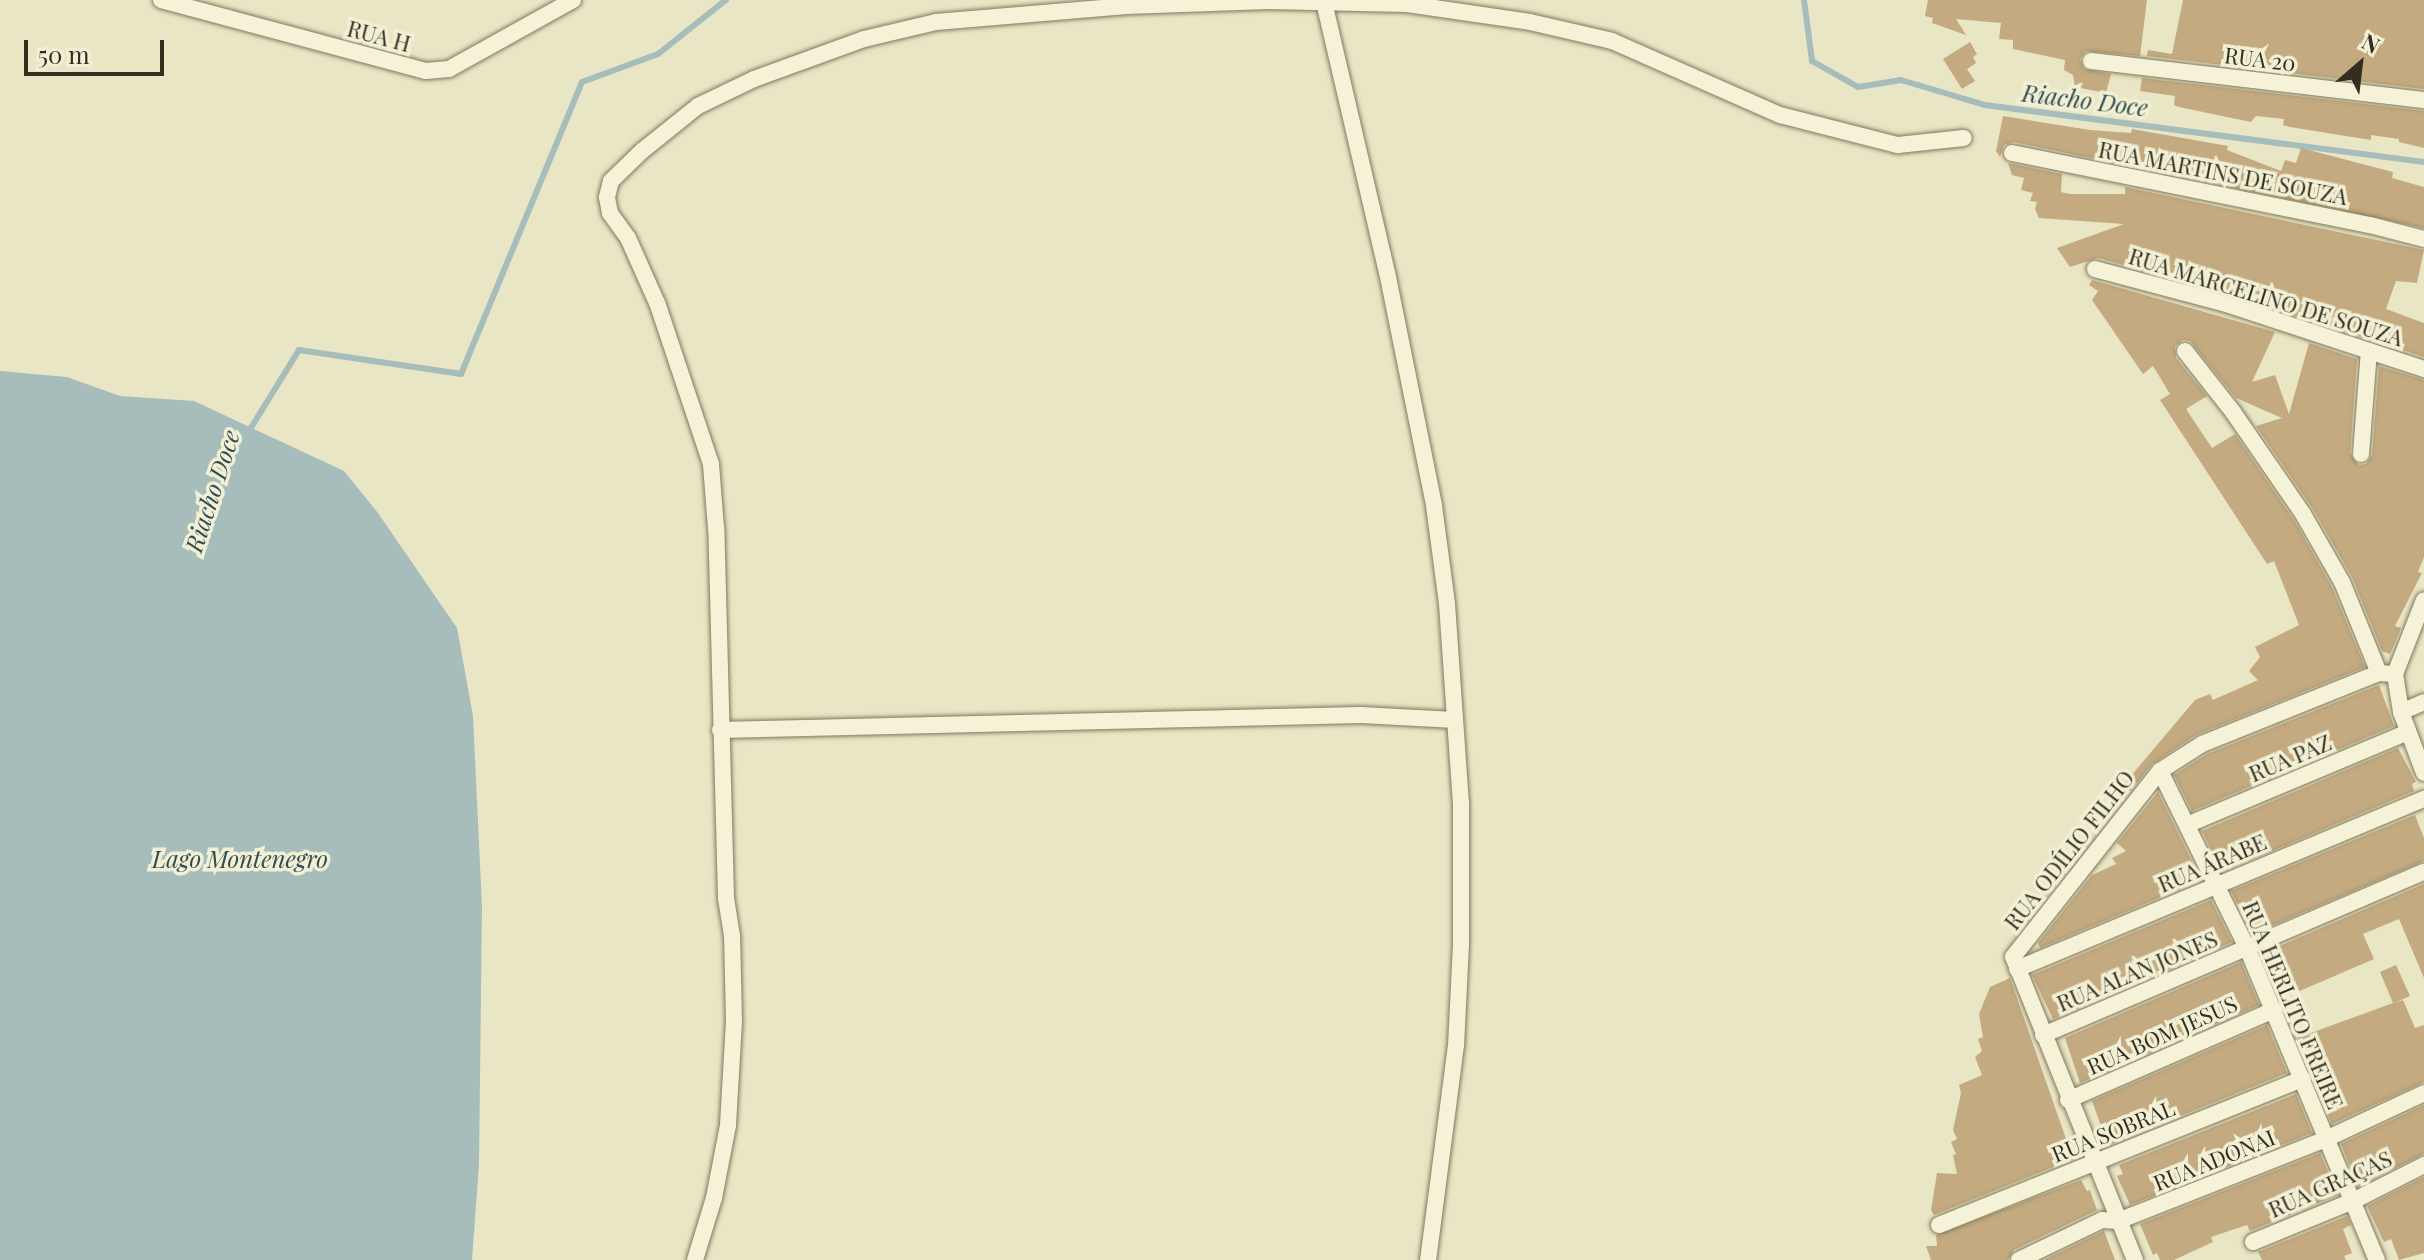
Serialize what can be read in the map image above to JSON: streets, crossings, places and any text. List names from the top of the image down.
{
  "streets": {
    "street": [
      "RUA H",
      "RUA 20",
      "RUA MARTINS DE SOUZA",
      "RUA MARCELINO DE SOUZA",
      "RUA PAZ",
      "RUA ODÍLIO FILHO",
      "RUA ÁRABE",
      "RUA ALAN JONES",
      "RUA HERLITO FREIRE",
      "RUA BOM JESUS",
      "RUA SOBRAL",
      "RUA ADONAI",
      "RUA GRAÇAS"
    ]
  },
  "crossings": [
    ["RUA PAZ", "RUA HERLITO FREIRE"],
    ["RUA ODÍLIO FILHO", "RUA ÁRABE"],
    ["RUA ODÍLIO FILHO", "RUA HERLITO FREIRE"],
    ["RUA ÁRABE", "RUA HERLITO FREIRE"],
    ["RUA ALAN JONES", "RUA HERLITO FREIRE"],
    ["RUA HERLITO FREIRE", "RUA BOM JESUS"],
    ["RUA HERLITO FREIRE", "RUA SOBRAL"],
    ["RUA HERLITO FREIRE", "RUA ADONAI"],
    ["RUA HERLITO FREIRE", "RUA GRAÇAS"]
  ],
  "water": ["Riacho Doce", "Lago Montenegro"],
  "scale_bar": "50 m",
  "north": "top right"
}
